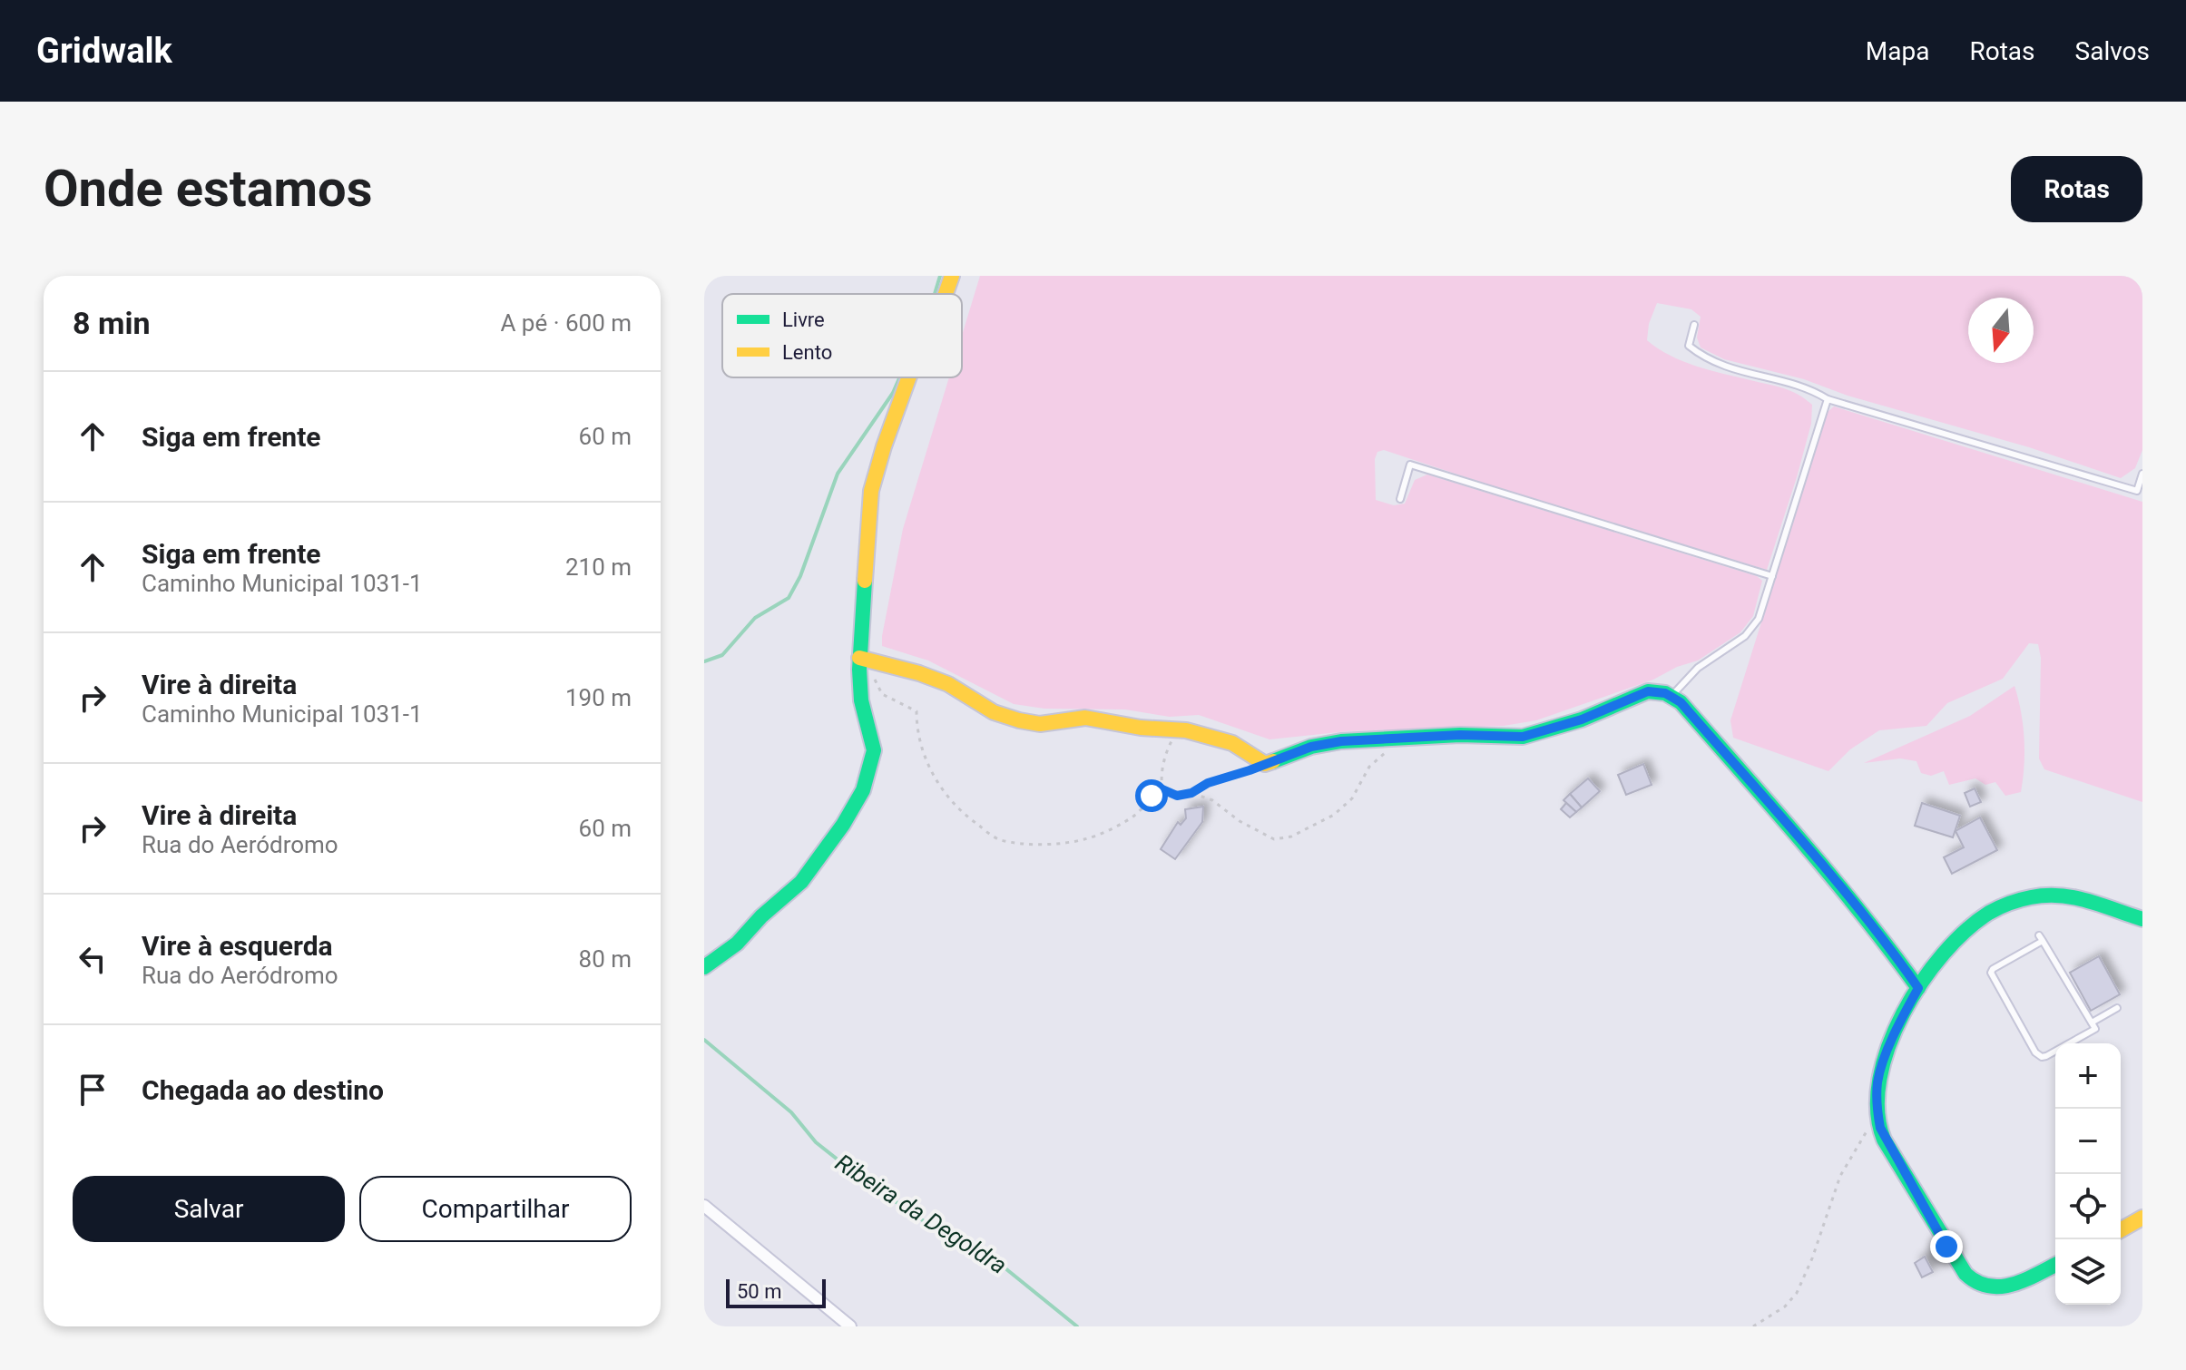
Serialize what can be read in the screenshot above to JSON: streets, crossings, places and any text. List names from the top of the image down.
{
  "water": ["Ribeira da Degoldra"],
  "legend": ["Livre", "Lento"],
  "scale_bar": "50 m",
  "north": "bottom",
  "page": {
    "header": "Gridwalk",
    "nav": ["Mapa", "Rotas", "Salvos"],
    "buttons": [
      "Rotas",
      ["Salvar", "Compartilhar"]
    ],
    "title": "Onde estamos",
    "heading": ["8 min", "A pé · 600 m"],
    "list": [
      ["Siga em frente", "60 m"],
      ["Siga em frente", "Caminho Municipal 1031-1", "210 m"],
      ["Vire à direita", "Caminho Municipal 1031-1", "190 m"],
      ["Vire à direita", "Rua do Aeródromo", "60 m"],
      ["Vire à esquerda", "Rua do Aeródromo", "80 m"],
      "Chegada ao destino"
    ],
    "map_buttons": ["+", "−"],
    "scale": "50 m"
  }
}
